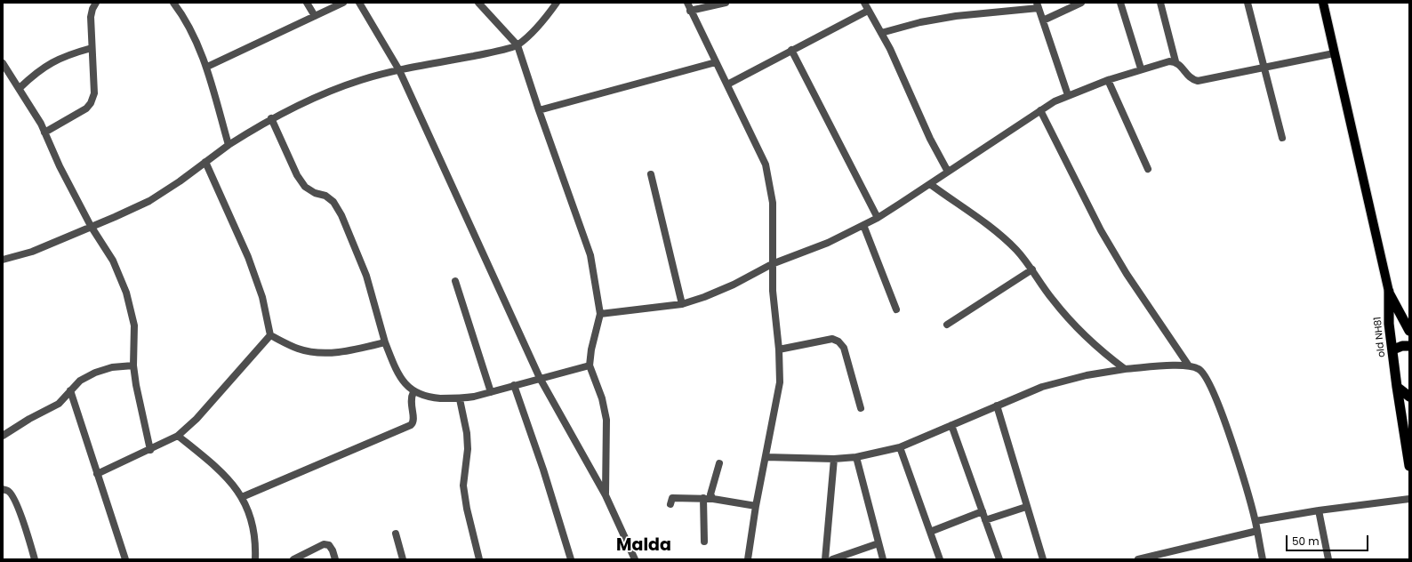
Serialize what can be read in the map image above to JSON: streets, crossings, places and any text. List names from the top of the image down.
{
  "streets": {
    "highway": ["old NH81"]
  },
  "districts": ["Malda"],
  "scale_bar": "50 m"
}
